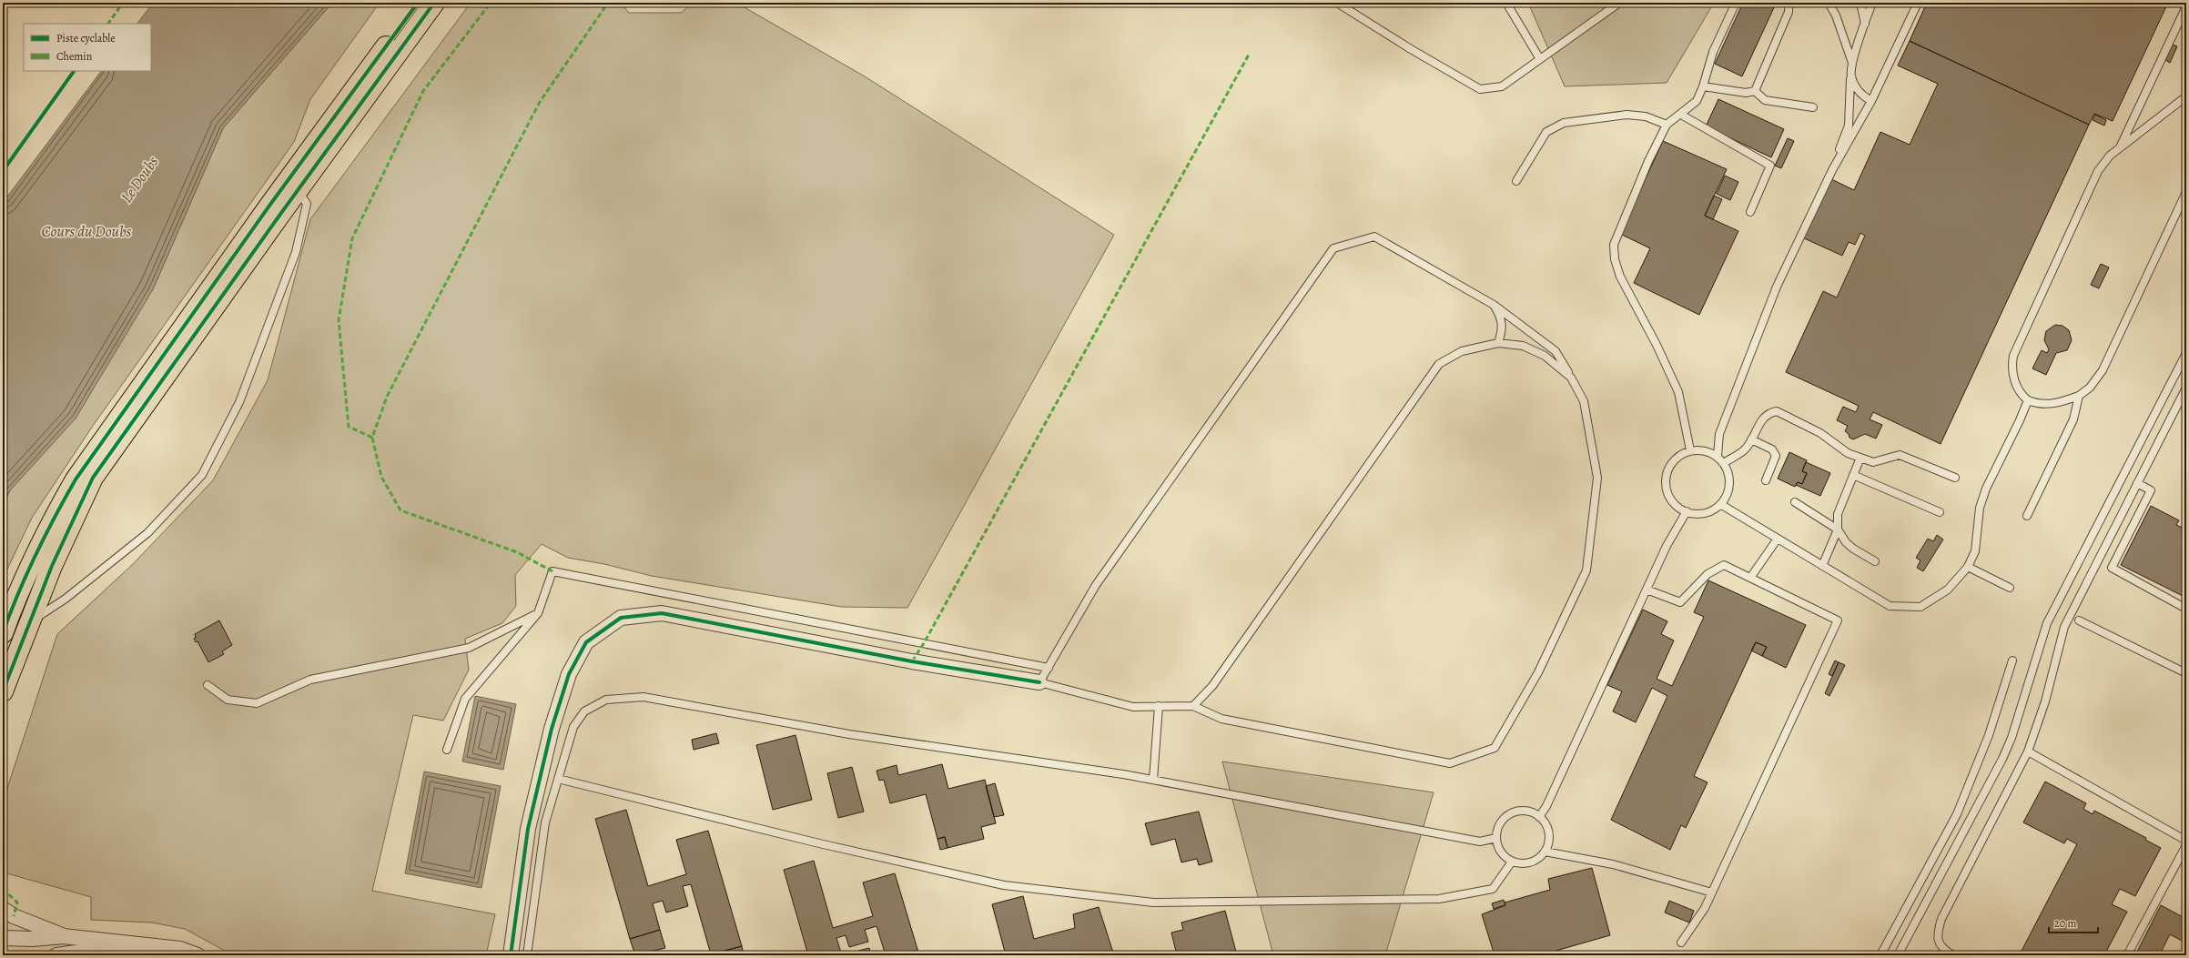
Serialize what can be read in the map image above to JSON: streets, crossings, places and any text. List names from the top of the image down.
{
  "water": ["Le Doubs", "Cours du Doubs"],
  "legend": ["Piste cyclable", "Chemin"],
  "scale_bar": "20 m"
}
